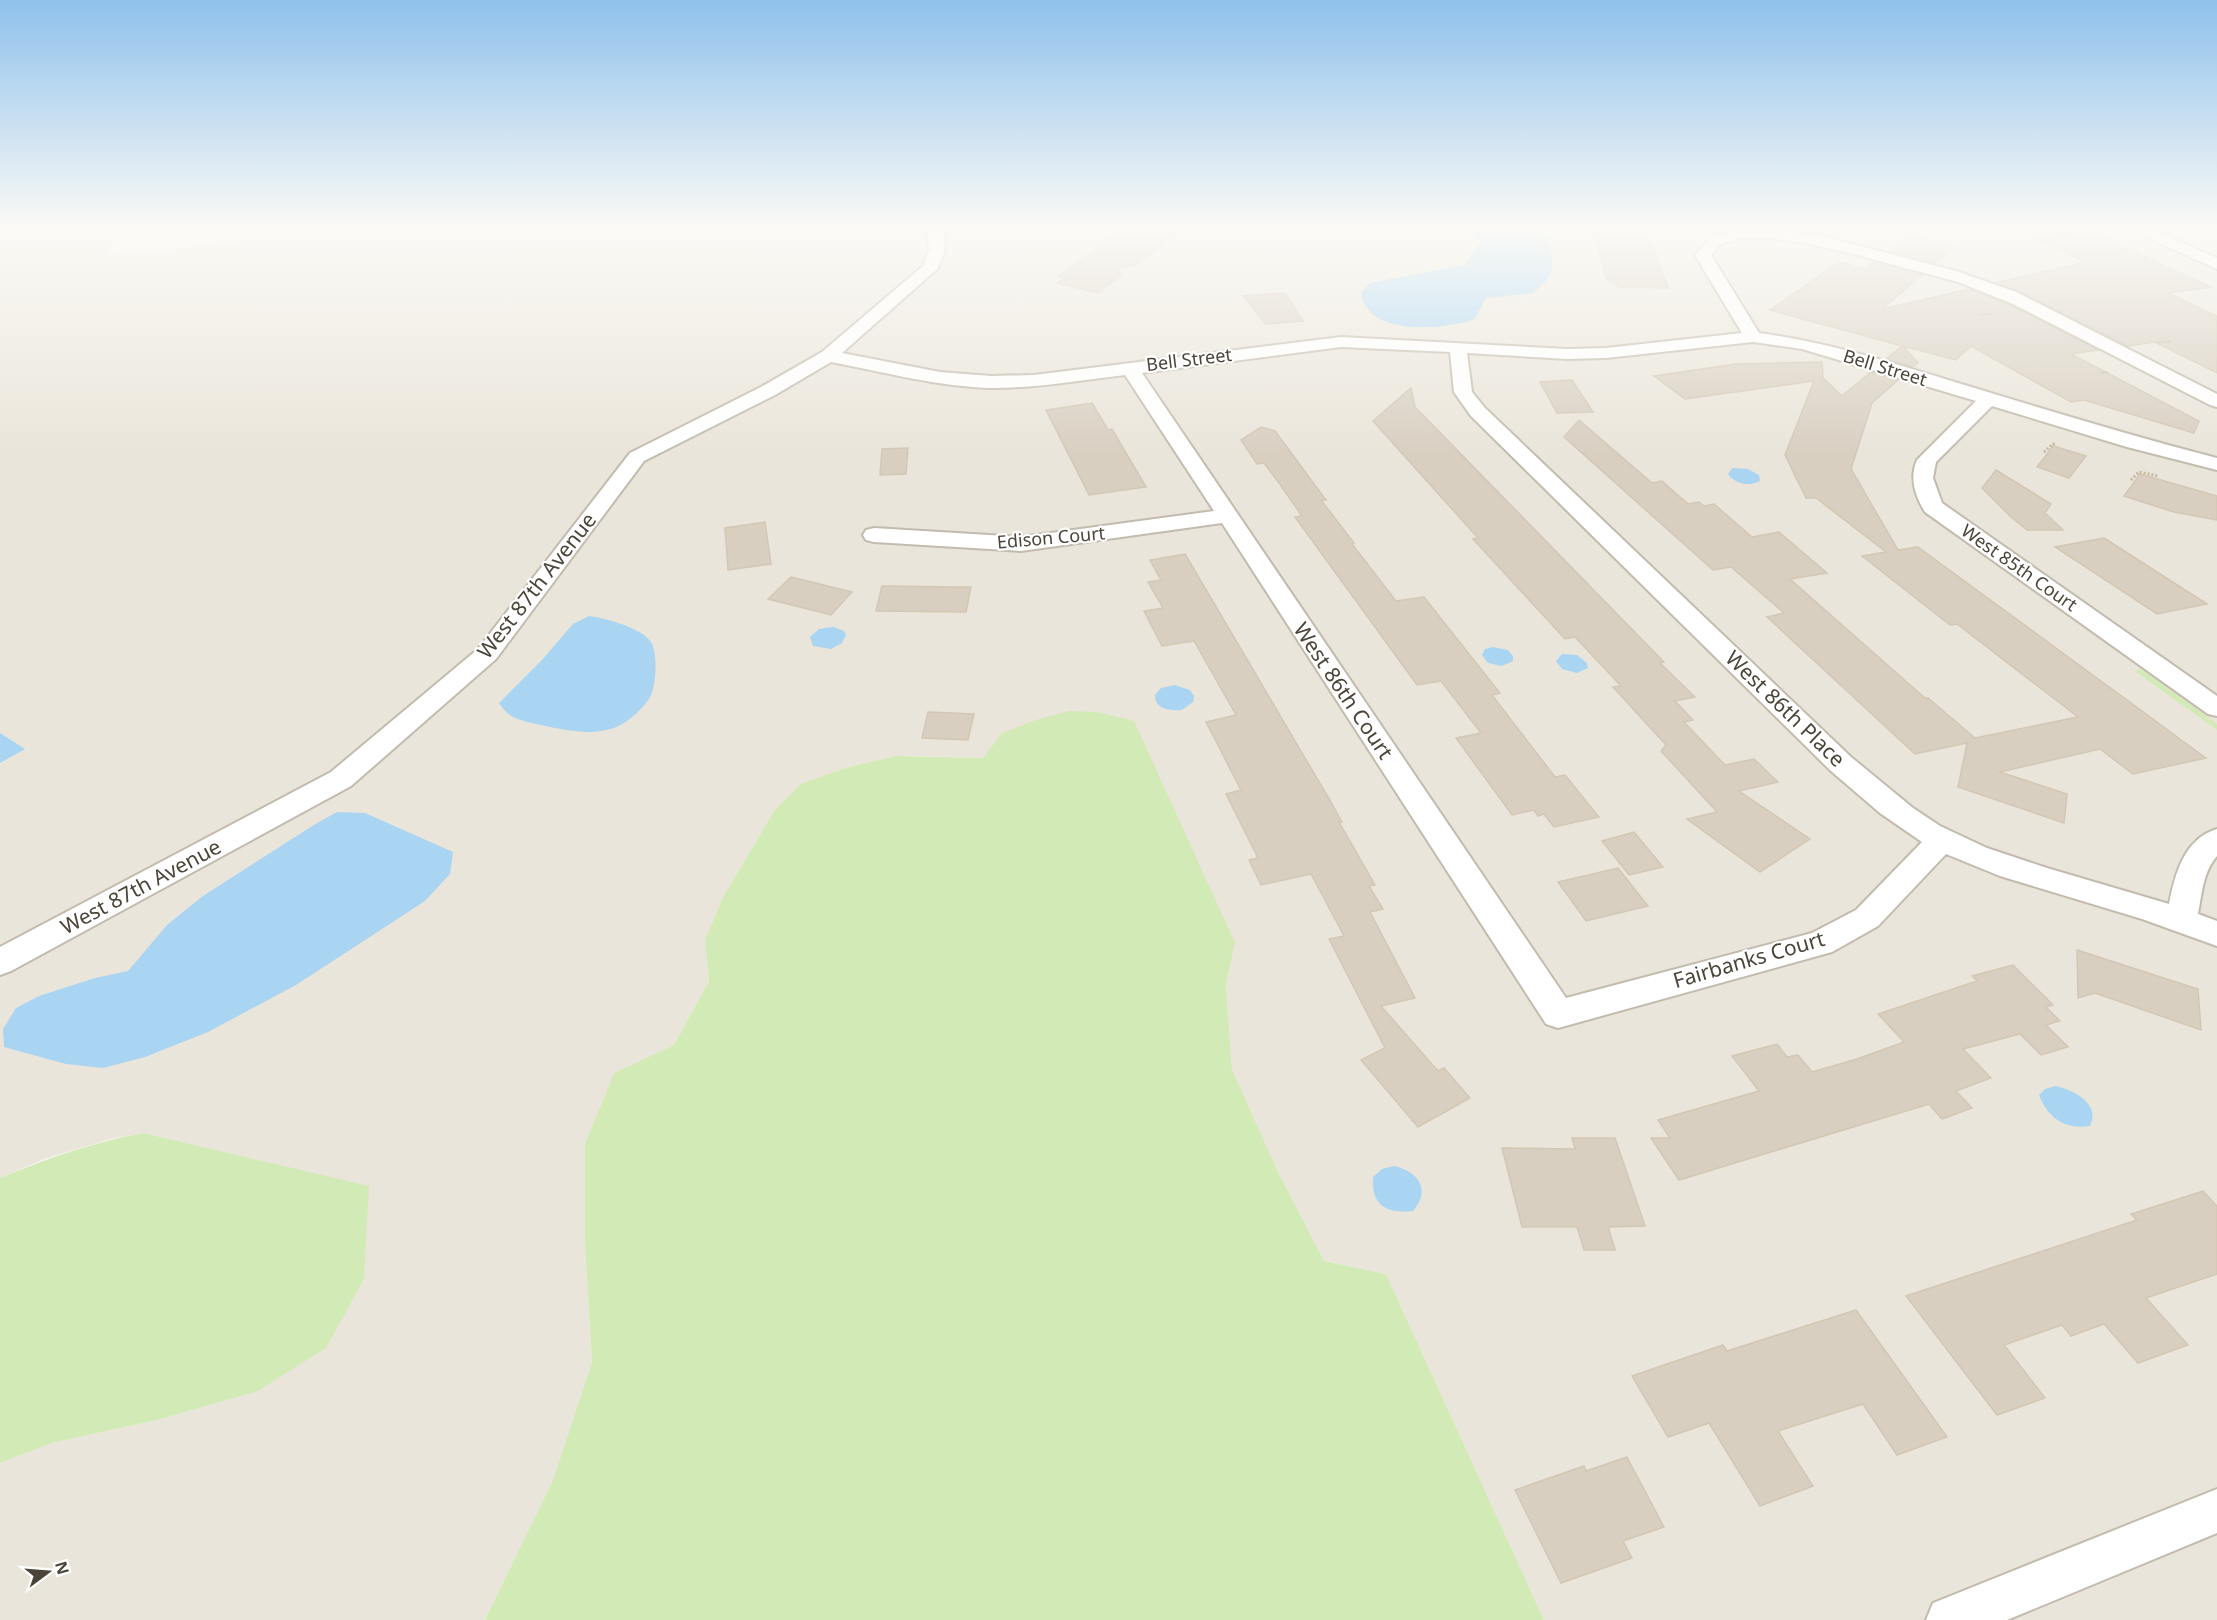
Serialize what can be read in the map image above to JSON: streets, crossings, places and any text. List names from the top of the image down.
{
  "streets": {
    "street": [
      "Bell Street",
      "Edison Court",
      "West 85th Court",
      "West 87th Avenue",
      "West 86th Court",
      "West 86th Place",
      "Fairbanks Court"
    ]
  },
  "crossings": [
    ["Bell Street", "West 85th Court"],
    ["Bell Street", "West 87th Avenue"],
    ["Bell Street", "West 86th Court"],
    ["Bell Street", "West 86th Place"],
    ["Edison Court", "West 86th Court"],
    ["West 86th Court", "Fairbanks Court"],
    ["West 86th Place", "Fairbanks Court"]
  ],
  "north": "right"
}
